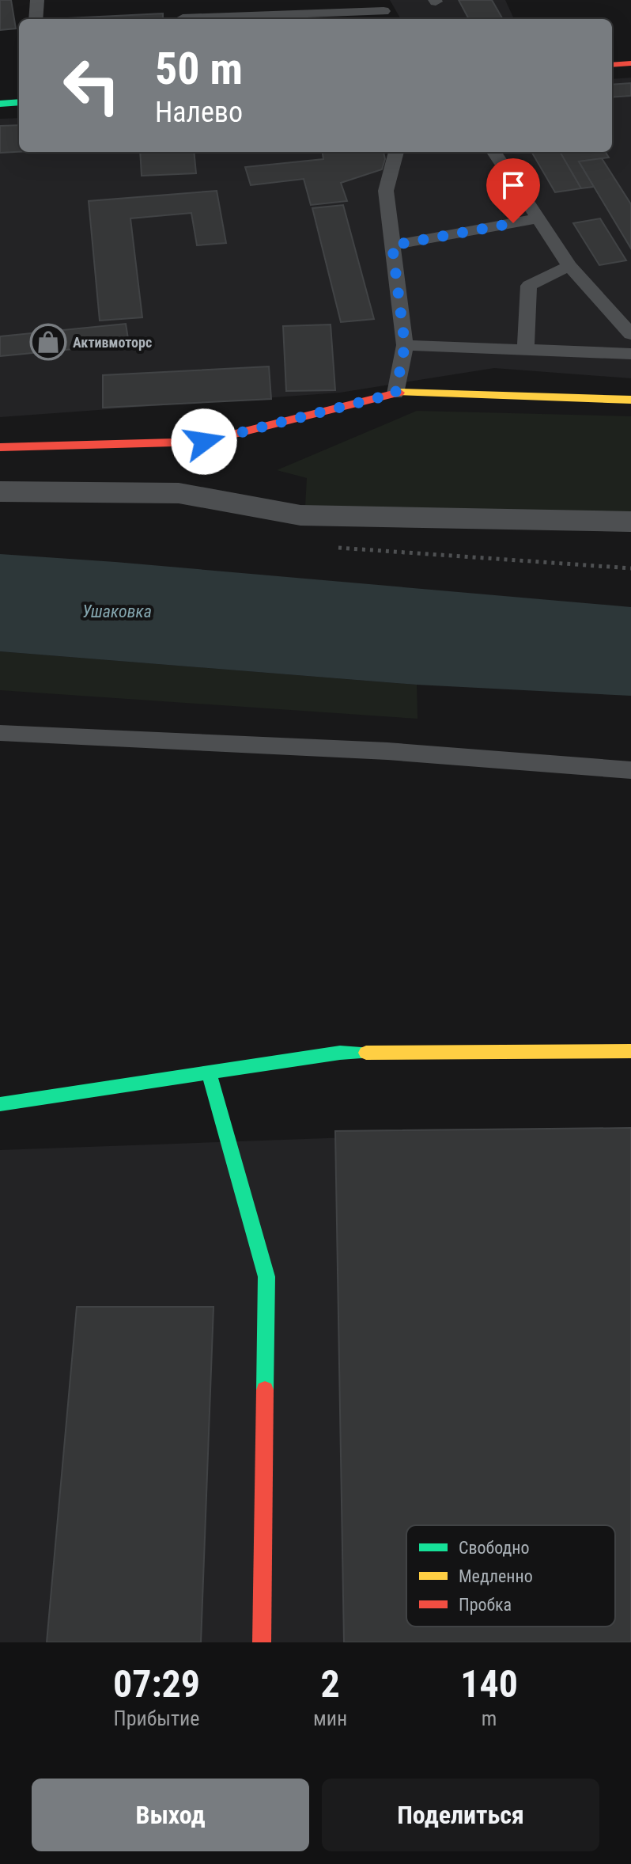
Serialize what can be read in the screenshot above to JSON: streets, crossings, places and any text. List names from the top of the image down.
{
  "water": ["Ушаковка"],
  "places": {
    "shop": ["Активмоторс"]
  },
  "legend": ["Свободно", "Медленно", "Пробка"],
  "page": {
    "turn": ["50 m", "Налево"],
    "eta": [
      "07:29",
      "Прибытие",
      "2",
      "мин",
      "140",
      "m"
    ],
    "buttons": ["Выход", "Поделиться"]
  }
}
